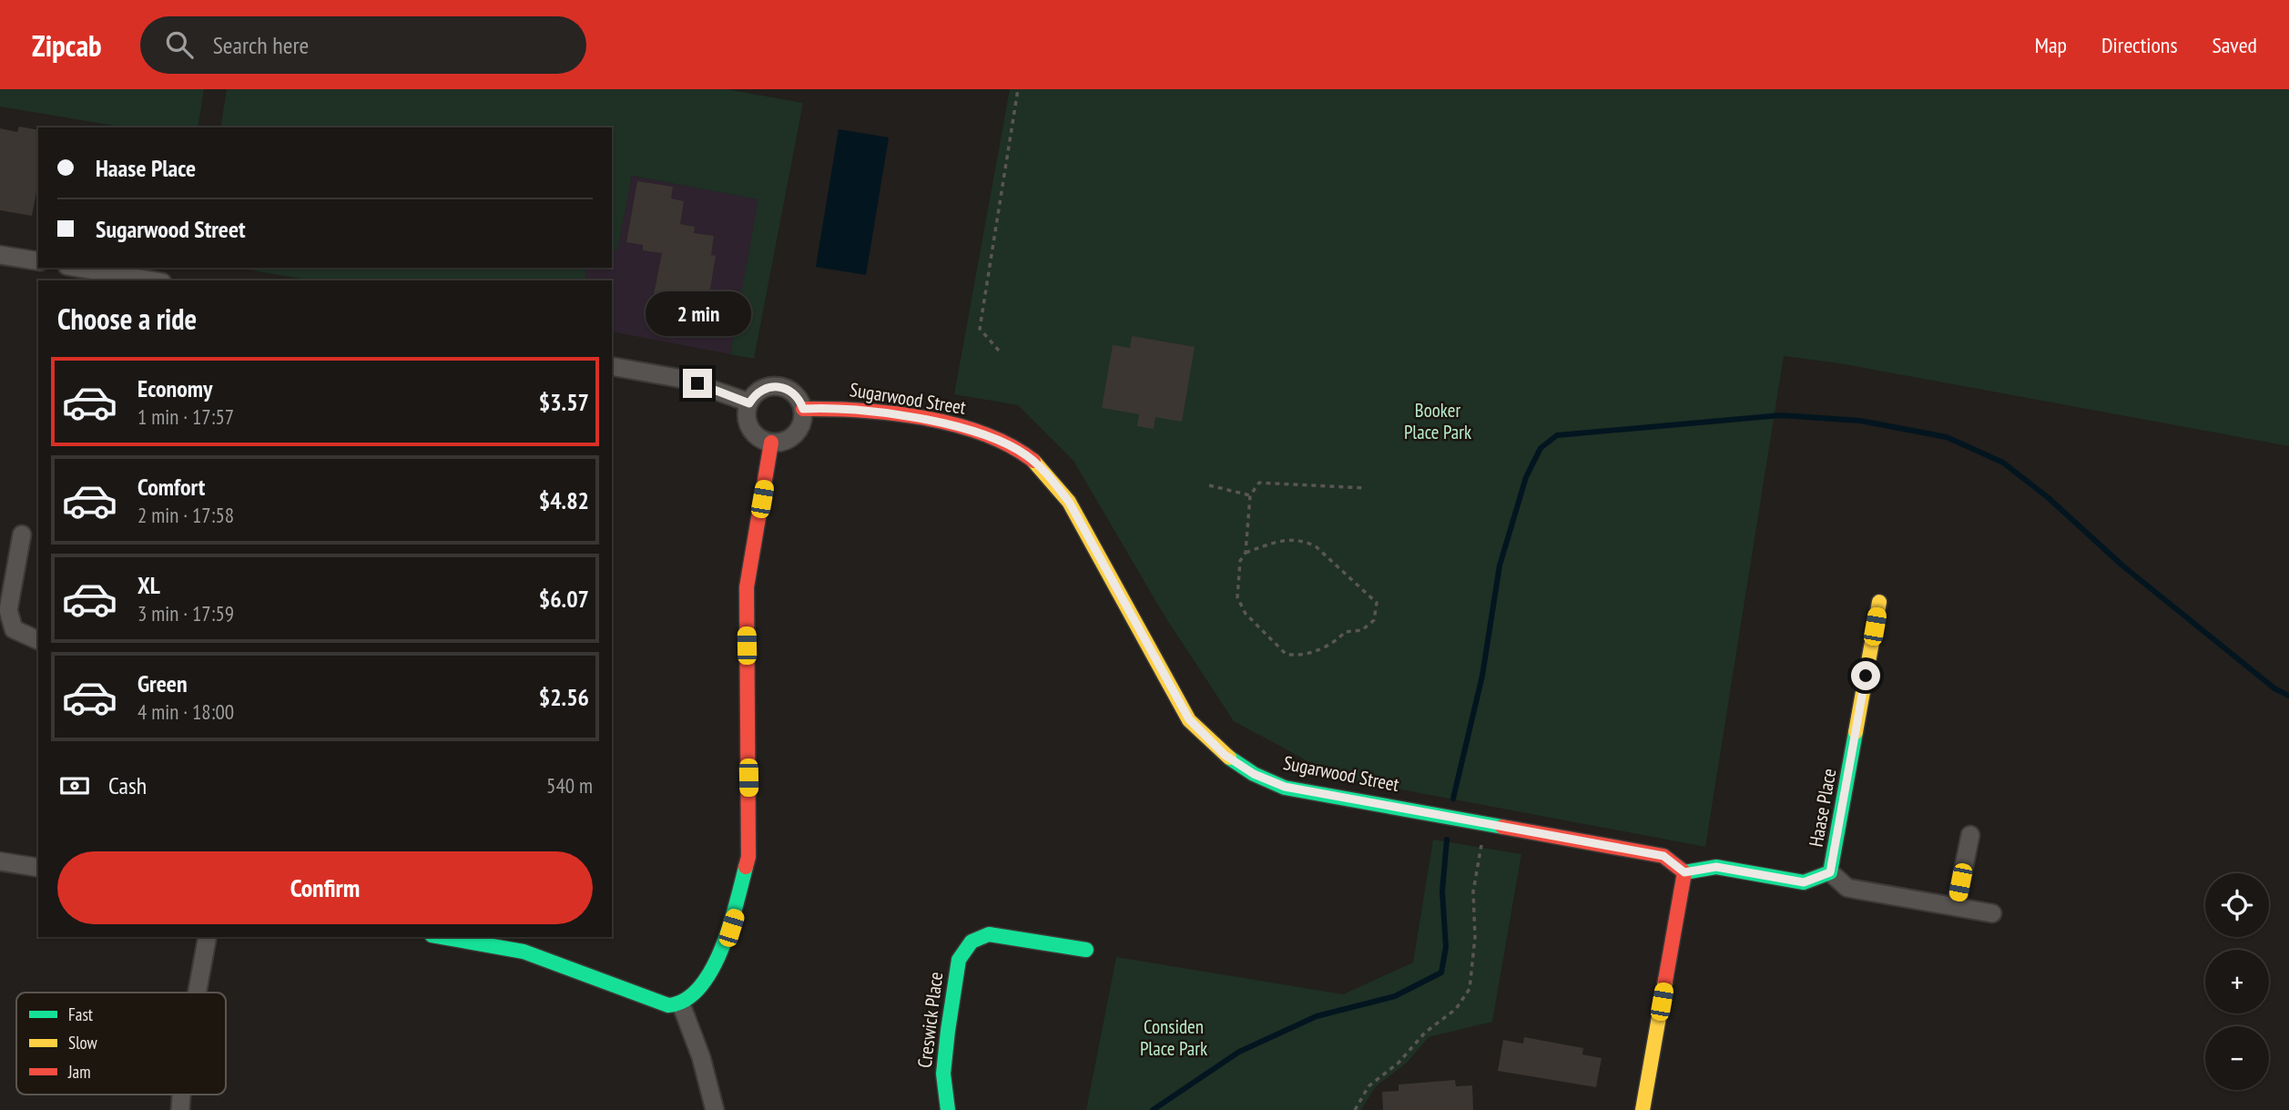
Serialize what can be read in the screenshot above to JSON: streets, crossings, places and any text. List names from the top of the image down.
{
  "streets": {
    "street": ["Sugarwood Street", "Haase Place", "Creswick Place"]
  },
  "crossings": [
    ["Sugarwood Street", "Haase Place"]
  ],
  "parks": ["Booker Place Park", "Considen Place Park"],
  "legend": ["Fast", "Slow", "Jam"],
  "page": {
    "header": "Zipcab",
    "search": "Search here",
    "nav": ["Map", "Directions", "Saved"],
    "banner": ["Haase Place", "Sugarwood Street"],
    "heading": "Choose a ride",
    "bubble": "2 min",
    "list": [
      {
        "name": "Economy",
        "note": "1 min · 17:57",
        "value": "$3.57"
      },
      {
        "name": "Comfort",
        "note": "2 min · 17:58",
        "value": "$4.82"
      },
      {
        "name": "XL",
        "note": "3 min · 17:59",
        "value": "$6.07"
      },
      {
        "name": "Green",
        "note": "4 min · 18:00",
        "value": "$2.56"
      }
    ],
    "pay": ["Cash", "540 m"],
    "buttons": "Confirm",
    "map_buttons": ["+", "−"]
  }
}
